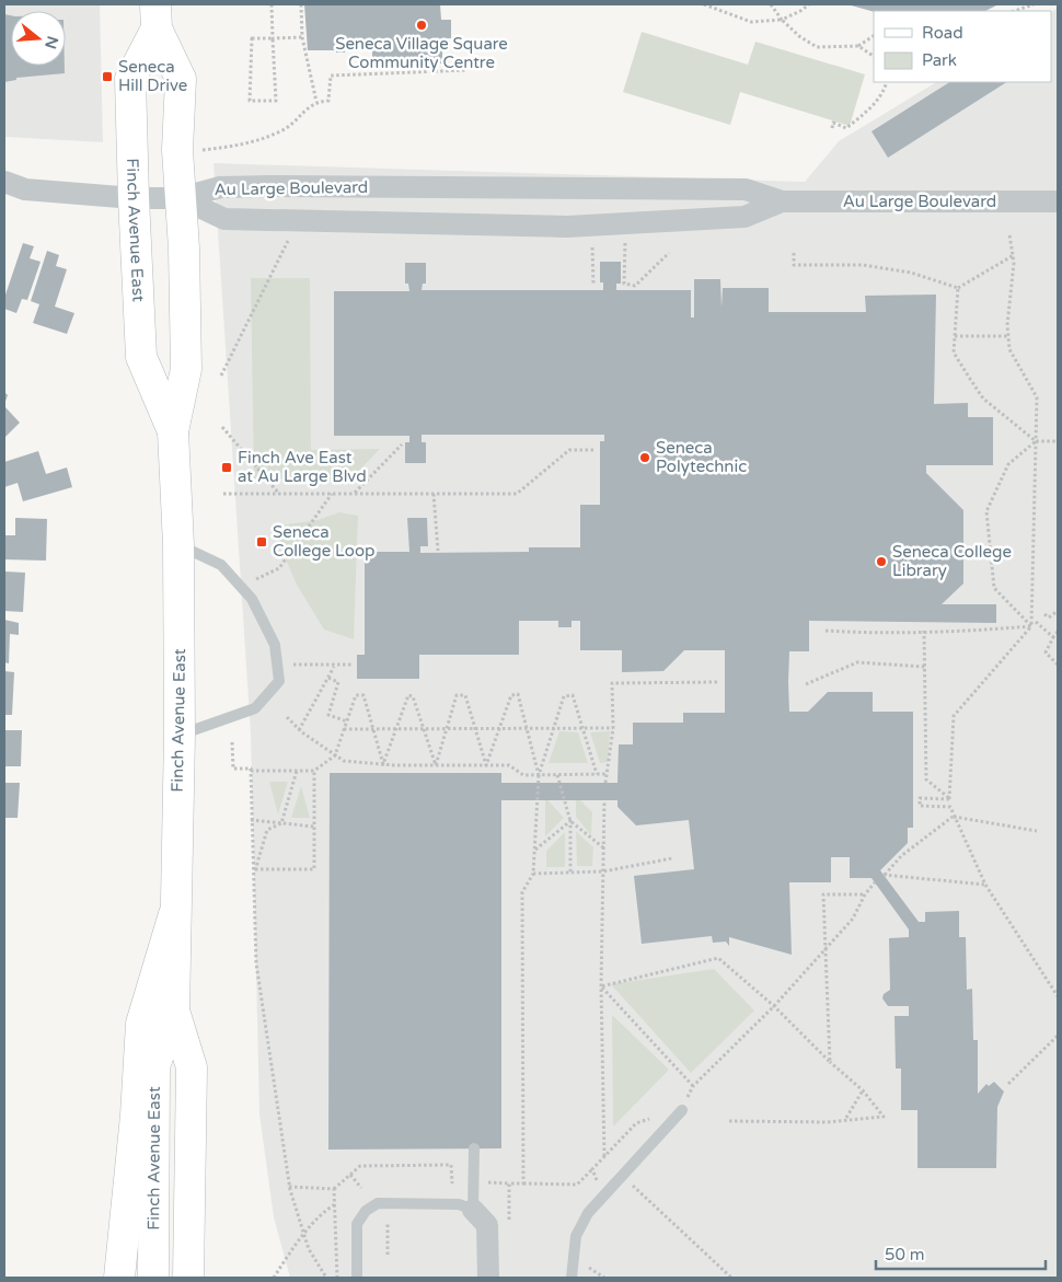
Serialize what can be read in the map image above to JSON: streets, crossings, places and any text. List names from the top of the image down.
{
  "streets": {
    "main road": ["Finch Avenue East"],
    "street": ["Au Large Boulevard"]
  },
  "crossings": [
    ["Au Large Boulevard", "Finch Avenue East"]
  ],
  "places": {
    "other": ["Seneca Village Square Community Centre", "Seneca Polytechnic", "Seneca College Library"],
    "transit": ["Seneca Hill Drive", "Finch Ave East at Au Large Blvd", "Seneca College Loop"]
  },
  "legend": ["Road", "Park"],
  "scale_bar": "50 m",
  "north": "right"
}
